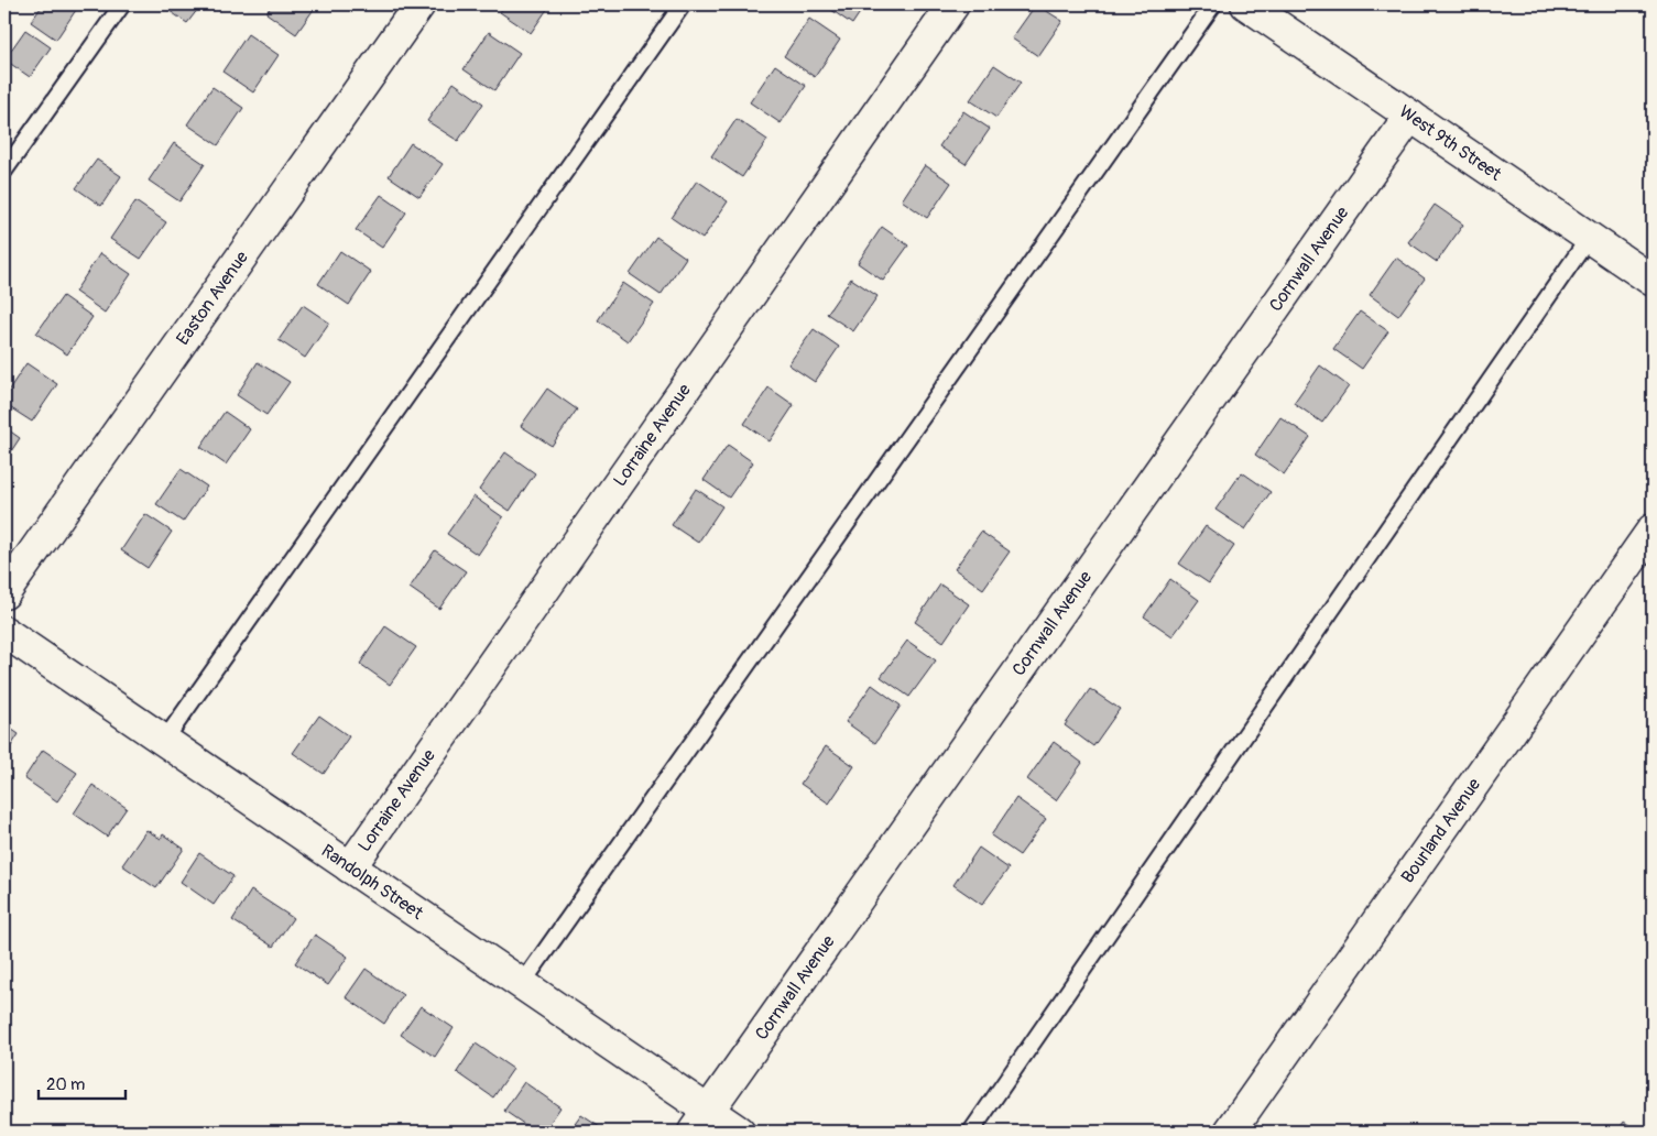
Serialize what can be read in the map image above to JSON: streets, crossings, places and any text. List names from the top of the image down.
{
  "streets": {
    "street": [
      "West 9th Street",
      "Cornwall Avenue",
      "Easton Avenue",
      "Lorraine Avenue",
      "Bourland Avenue",
      "Randolph Street"
    ]
  },
  "crossings": [
    ["West 9th Street", "Cornwall Avenue"],
    ["Cornwall Avenue", "Randolph Street"],
    ["Lorraine Avenue", "Randolph Street"]
  ],
  "scale_bar": "20 m"
}
